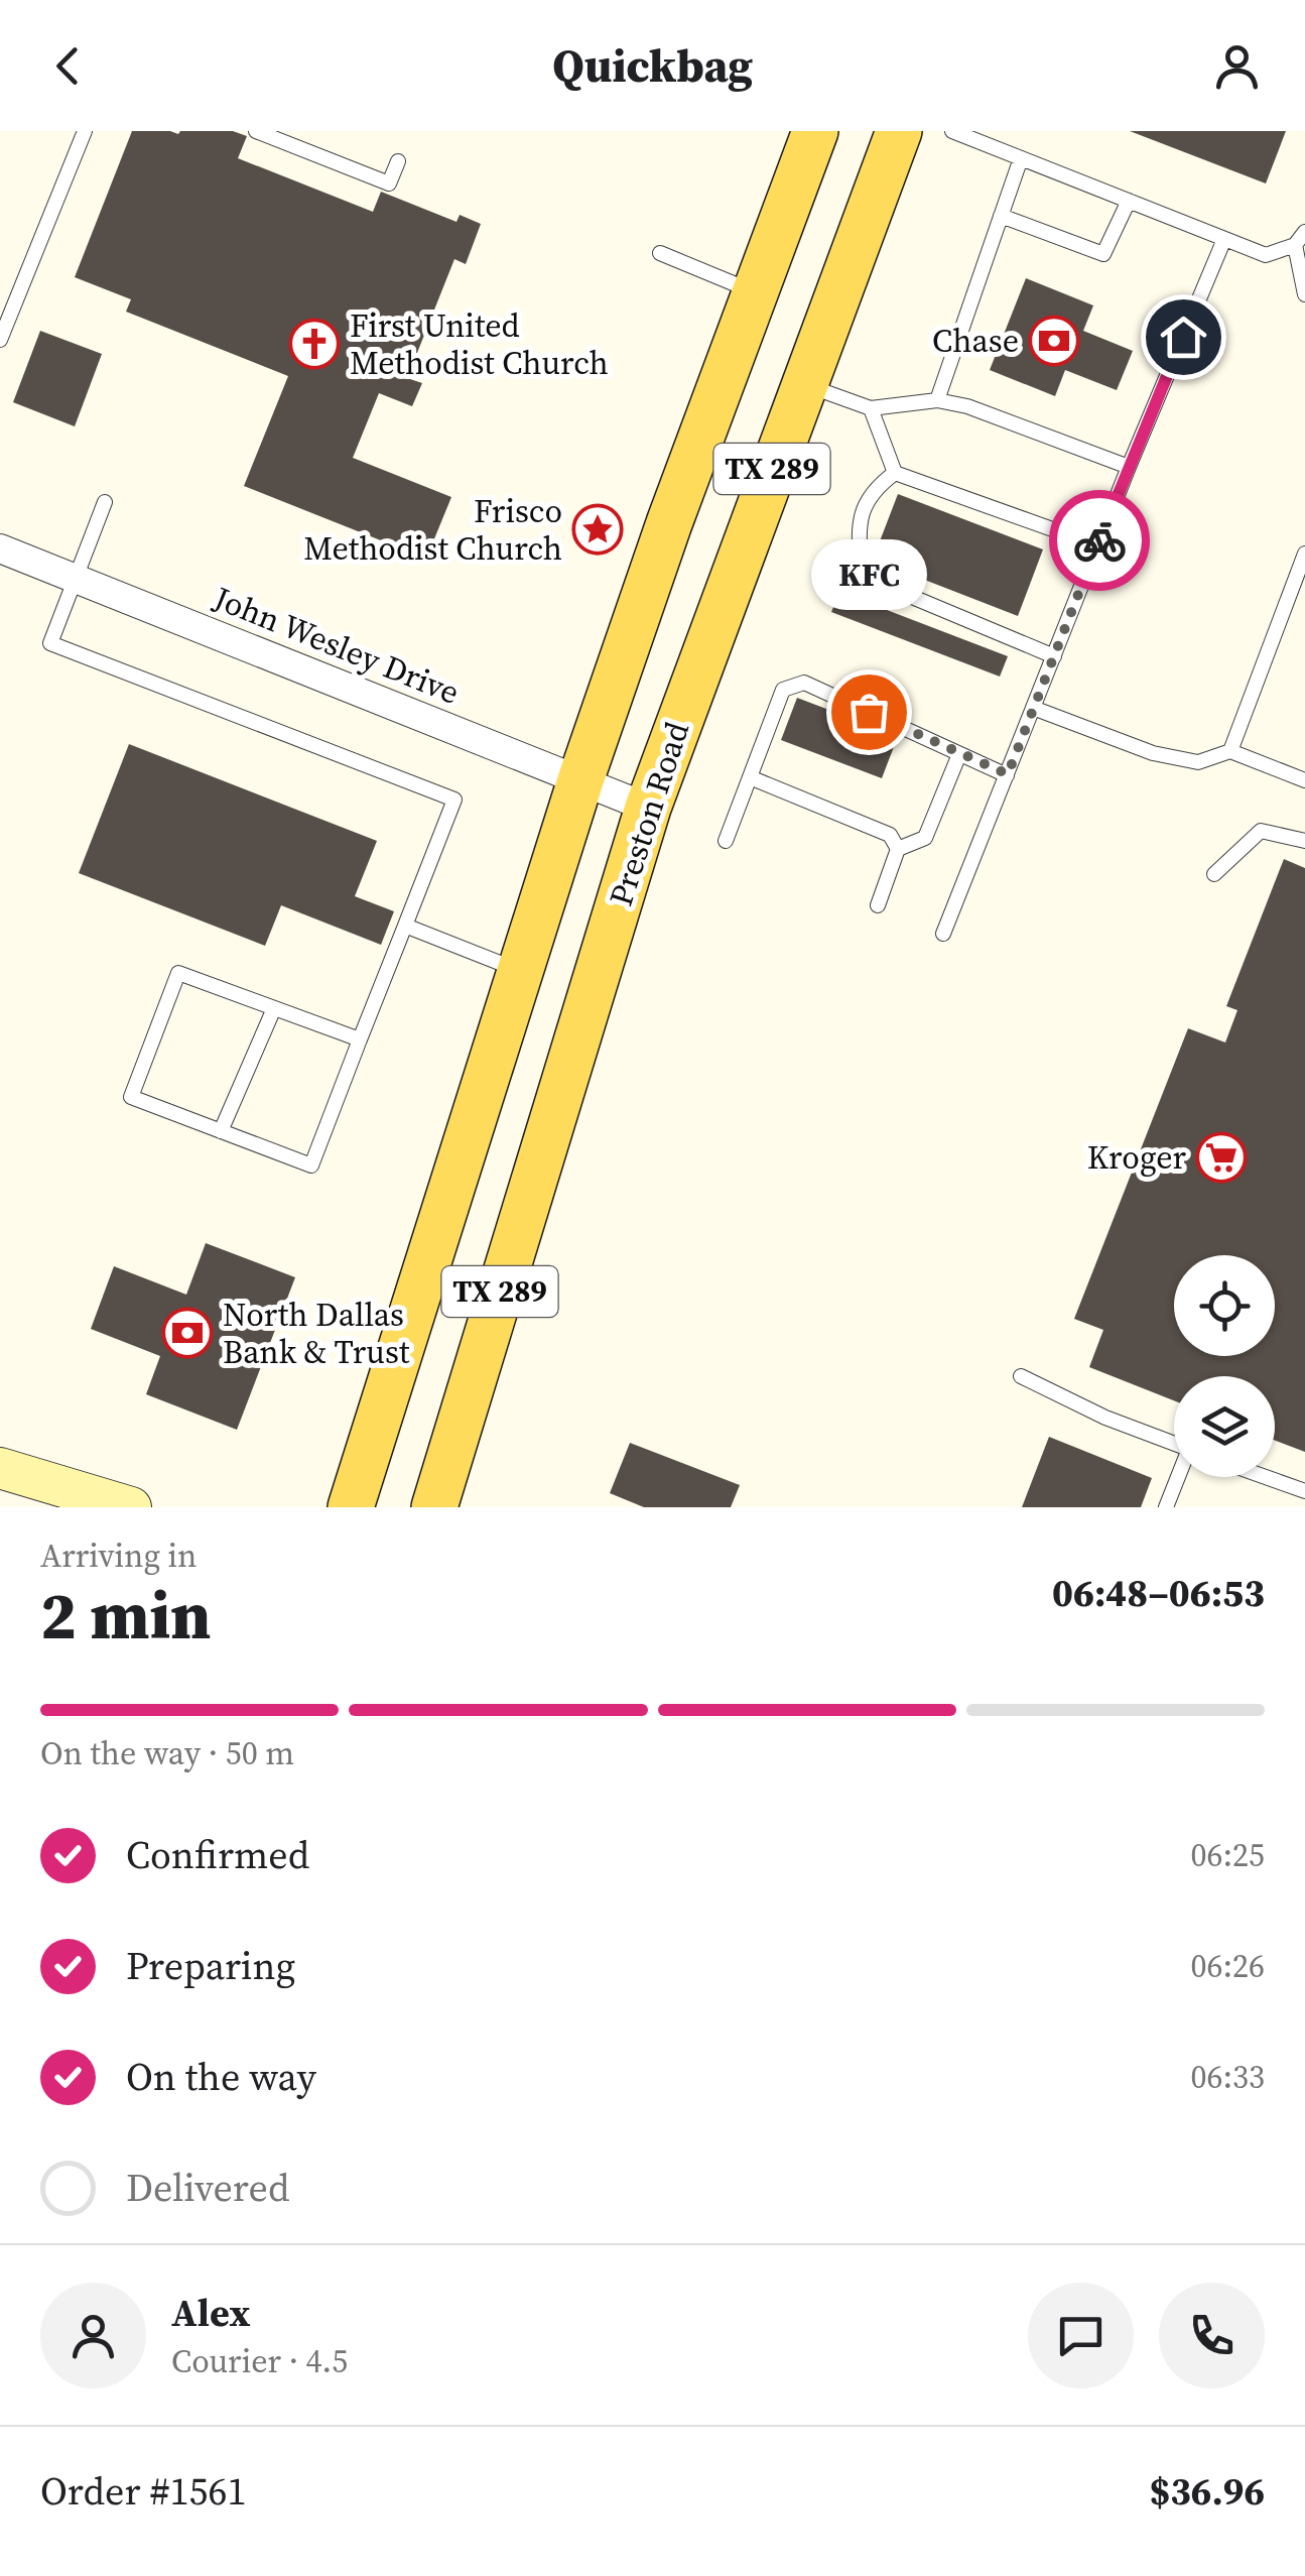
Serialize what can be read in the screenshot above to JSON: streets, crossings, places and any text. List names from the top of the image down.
{
  "streets": {
    "main road": ["TX 289", "Preston Road"],
    "street": ["John Wesley Drive"]
  },
  "crossings": [
    ["TX 289", "John Wesley Drive"],
    ["John Wesley Drive", "Preston Road"]
  ],
  "places": {
    "bank": ["Chase", "North Dallas Bank & Trust"],
    "church": ["First United Methodist Church"],
    "place": ["Frisco Methodist Church"],
    "other": ["KFC"],
    "supermarket": ["Kroger"]
  },
  "page": {
    "header": "Quickbag",
    "bubble": "KFC",
    "heading": ["2 min", "Arriving in", "06:48–06:53"],
    "panel": [
      "Alex",
      "Courier · 4.5",
      "Order #1561",
      "$36.96"
    ],
    "bar": "On the way · 50 m",
    "list": [
      ["Confirmed", "06:25"],
      ["Preparing", "06:26"],
      ["On the way", "06:33"],
      "Delivered"
    ]
  }
}
